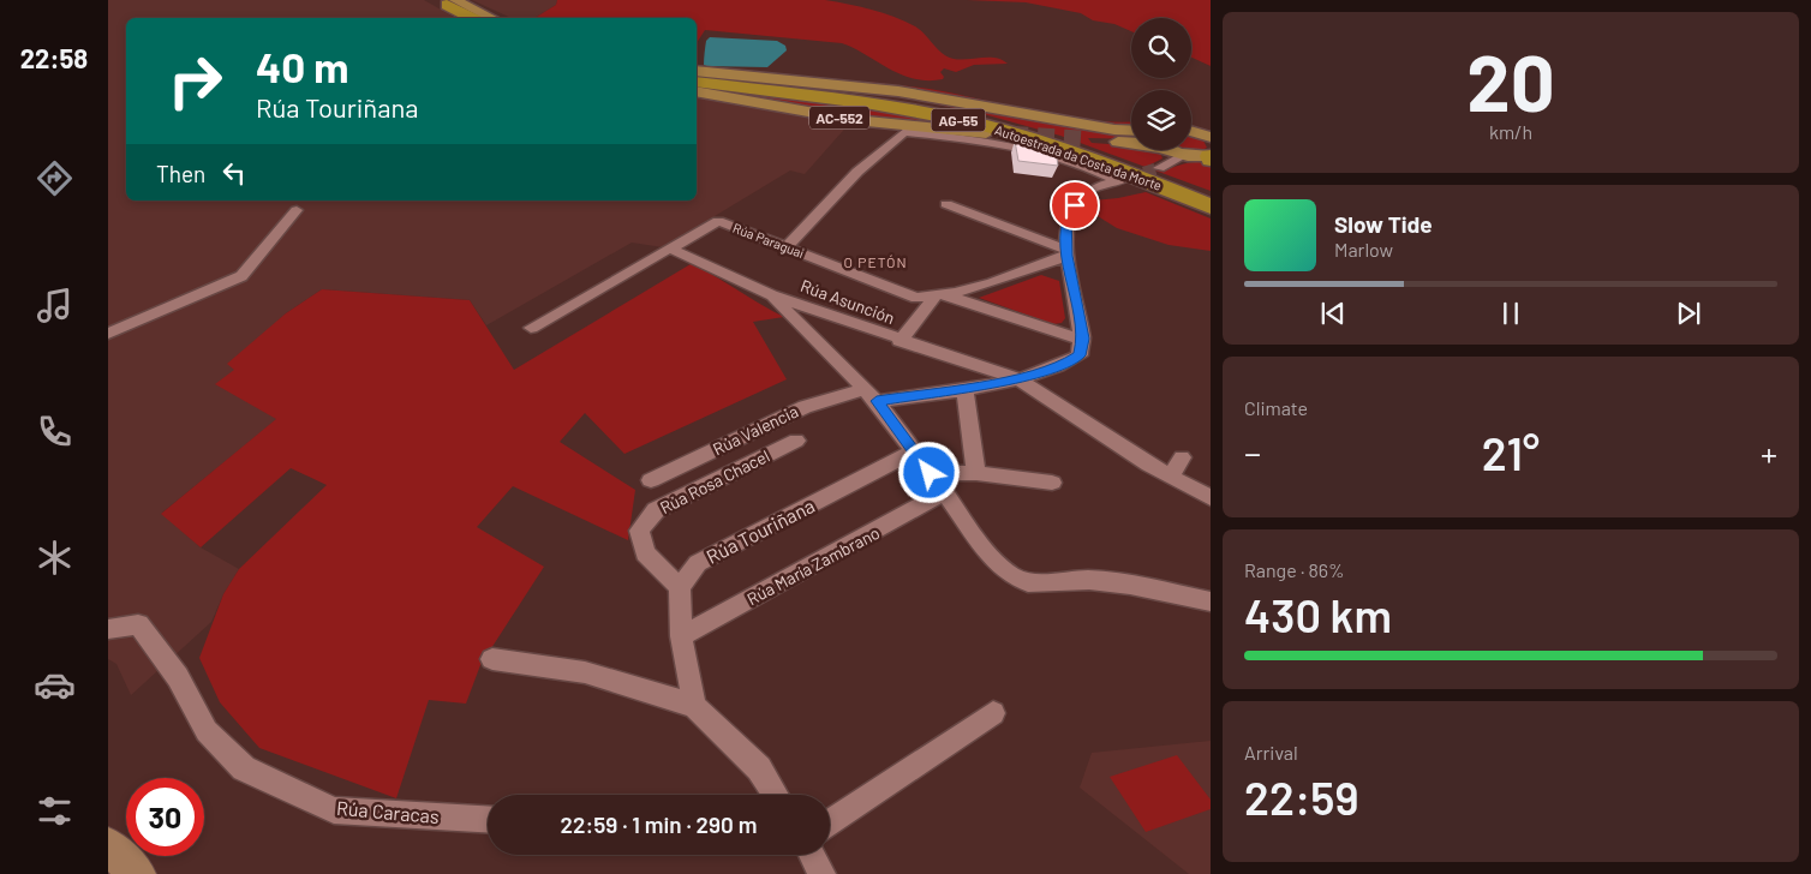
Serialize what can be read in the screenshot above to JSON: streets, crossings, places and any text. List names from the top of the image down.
{
  "streets": {
    "highway": ["AG-55", "Autoestrada da Costa da Morte"],
    "main road": ["AC-552"],
    "street": [
      "Rúa Paraguai",
      "Rúa Asunción",
      "Rúa Valencia",
      "Rúa Rosa Chacel",
      "Rúa Touriñana",
      "Rúa María Zambrano",
      "Rúa Caracas"
    ]
  },
  "crossings": [
    ["Rúa Paraguai", "Rúa Asunción"],
    ["Rúa Rosa Chacel", "Rúa Touriñana"]
  ],
  "districts": ["O PETÓN"],
  "page": {
    "tabs": "22:58",
    "tile": [
      ["20", "km/h"],
      "Climate",
      ["Range · 86%", "430 km"],
      ["Arrival", "22:59"]
    ],
    "turn": ["40 m", "Rúa Touriñana"],
    "then": "Then",
    "song": ["Slow Tide", "Marlow"],
    "heat": ["−", "21°", "+"],
    "limit": "30",
    "trip": "22:59 · 1 min · 290 m"
  }
}
